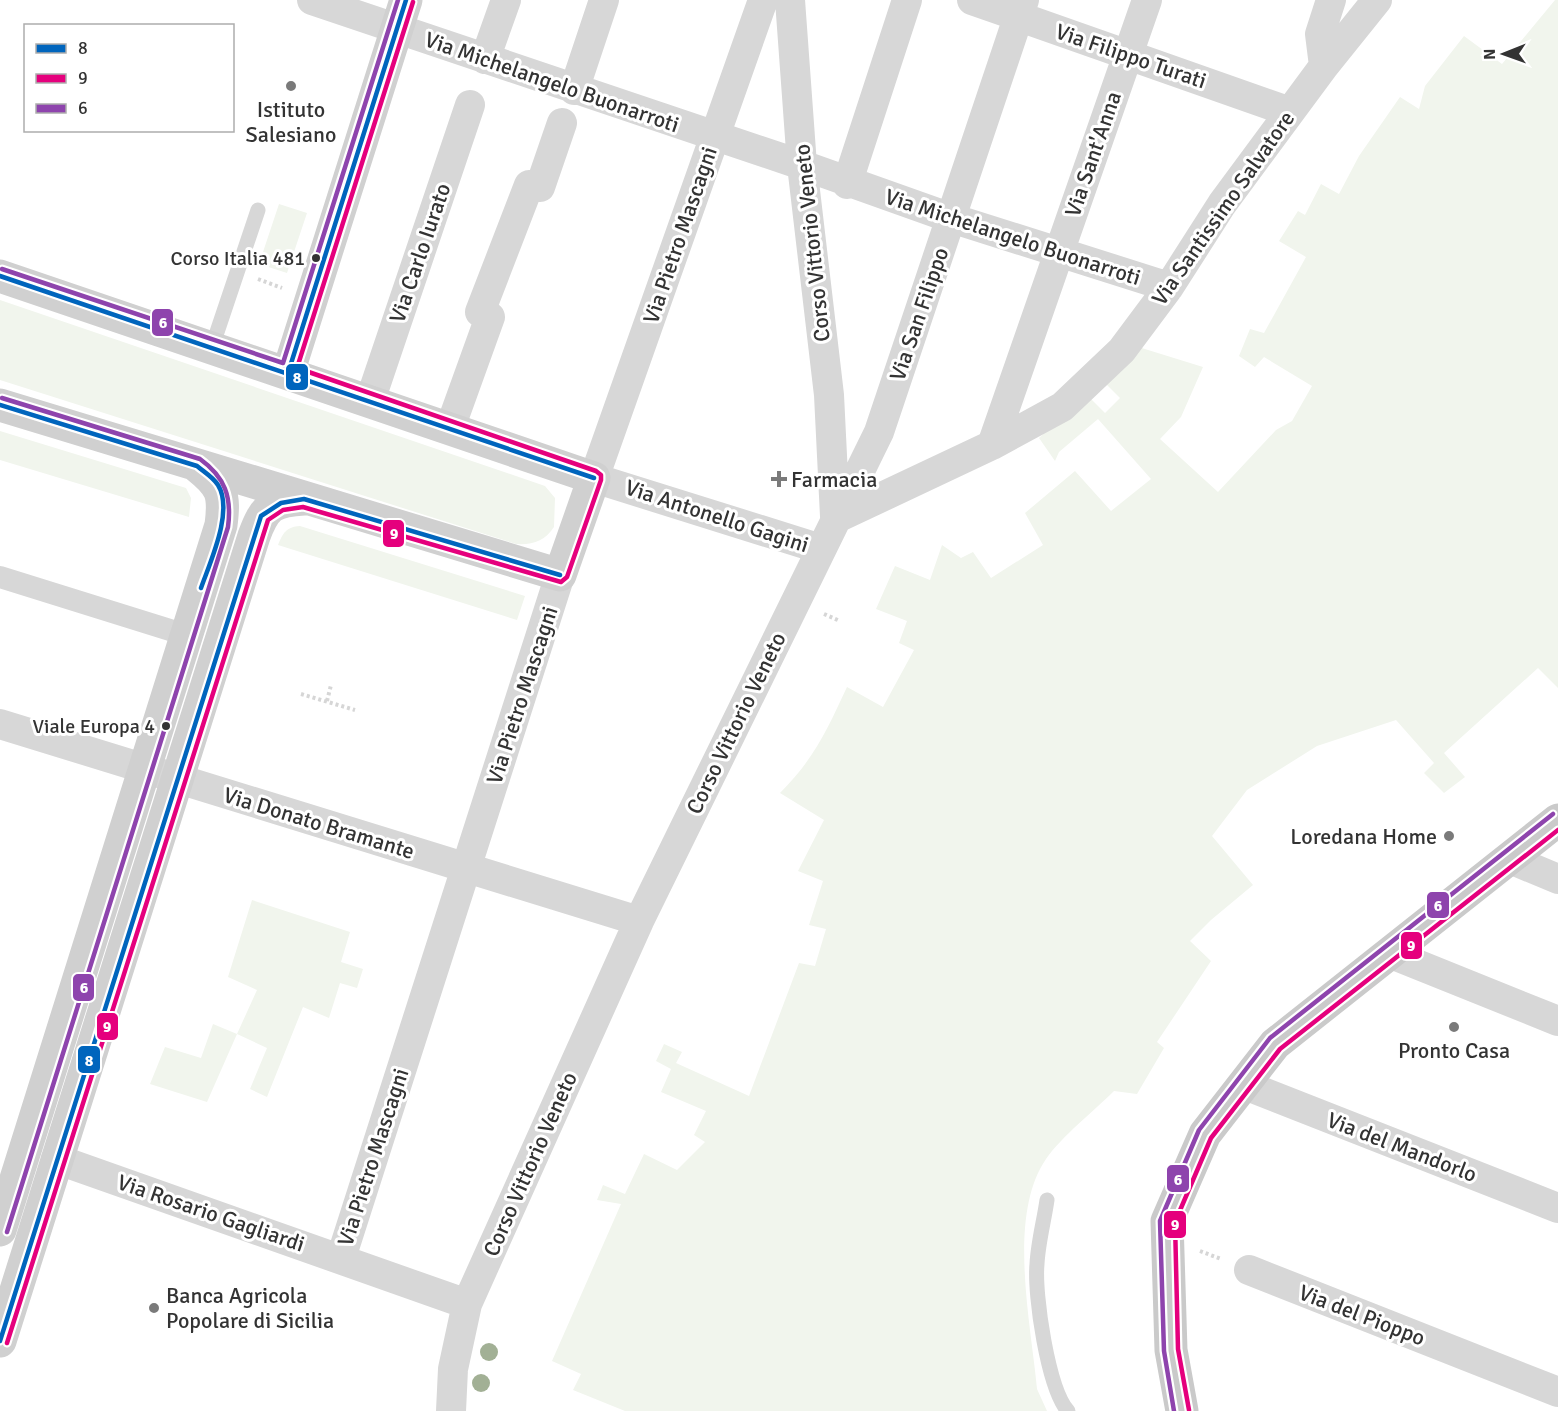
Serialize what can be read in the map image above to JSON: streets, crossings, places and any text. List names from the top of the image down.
{
  "streets": {
    "main road": ["Via Pietro Mascagni", "Via Antonello Gagini"],
    "street": [
      "Via Filippo Turati",
      "Via Michelangelo Buonarroti",
      "Via Sant'Anna",
      "Via Santissimo Salvatore",
      "Corso Vittorio Veneto",
      "Via Carlo Iurato",
      "Via San Filippo",
      "Via Donato Bramante",
      "Via del Mandorlo",
      "Via Rosario Gagliardi",
      "Via del Pioppo"
    ]
  },
  "crossings": [
    ["Via Filippo Turati", "Via Sant'Anna"],
    ["Via Filippo Turati", "Via Santissimo Salvatore"],
    ["Via Filippo Turati", "Via San Filippo"],
    ["Via Michelangelo Buonarroti", "Via Sant'Anna"],
    ["Via Michelangelo Buonarroti", "Via Santissimo Salvatore"],
    ["Via Michelangelo Buonarroti", "Via Pietro Mascagni"],
    ["Via Michelangelo Buonarroti", "Corso Vittorio Veneto"],
    ["Via Michelangelo Buonarroti", "Via San Filippo"],
    ["Via Sant'Anna", "Via Santissimo Salvatore"],
    ["Via Santissimo Salvatore", "Corso Vittorio Veneto"],
    ["Via Santissimo Salvatore", "Via San Filippo"],
    ["Via Pietro Mascagni", "Via Antonello Gagini"],
    ["Via Pietro Mascagni", "Via Donato Bramante"],
    ["Via Pietro Mascagni", "Via Rosario Gagliardi"],
    ["Corso Vittorio Veneto", "Via San Filippo"],
    ["Corso Vittorio Veneto", "Via Antonello Gagini"],
    ["Corso Vittorio Veneto", "Via Donato Bramante"],
    ["Corso Vittorio Veneto", "Via Rosario Gagliardi"],
    ["Via Carlo Iurato", "Via Antonello Gagini"]
  ],
  "places": {
    "other": [
      "Istituto Salesiano",
      "Corso Italia 481",
      "Viale Europa 4",
      "Loredana Home",
      "Pronto Casa",
      "Banca Agricola Popolare di Sicilia"
    ],
    "health": ["Farmacia"]
  },
  "lines": ["transit line 8", "transit line 6", "transit line 9"],
  "legend": ["8", "9", "6"],
  "north": "left"
}
